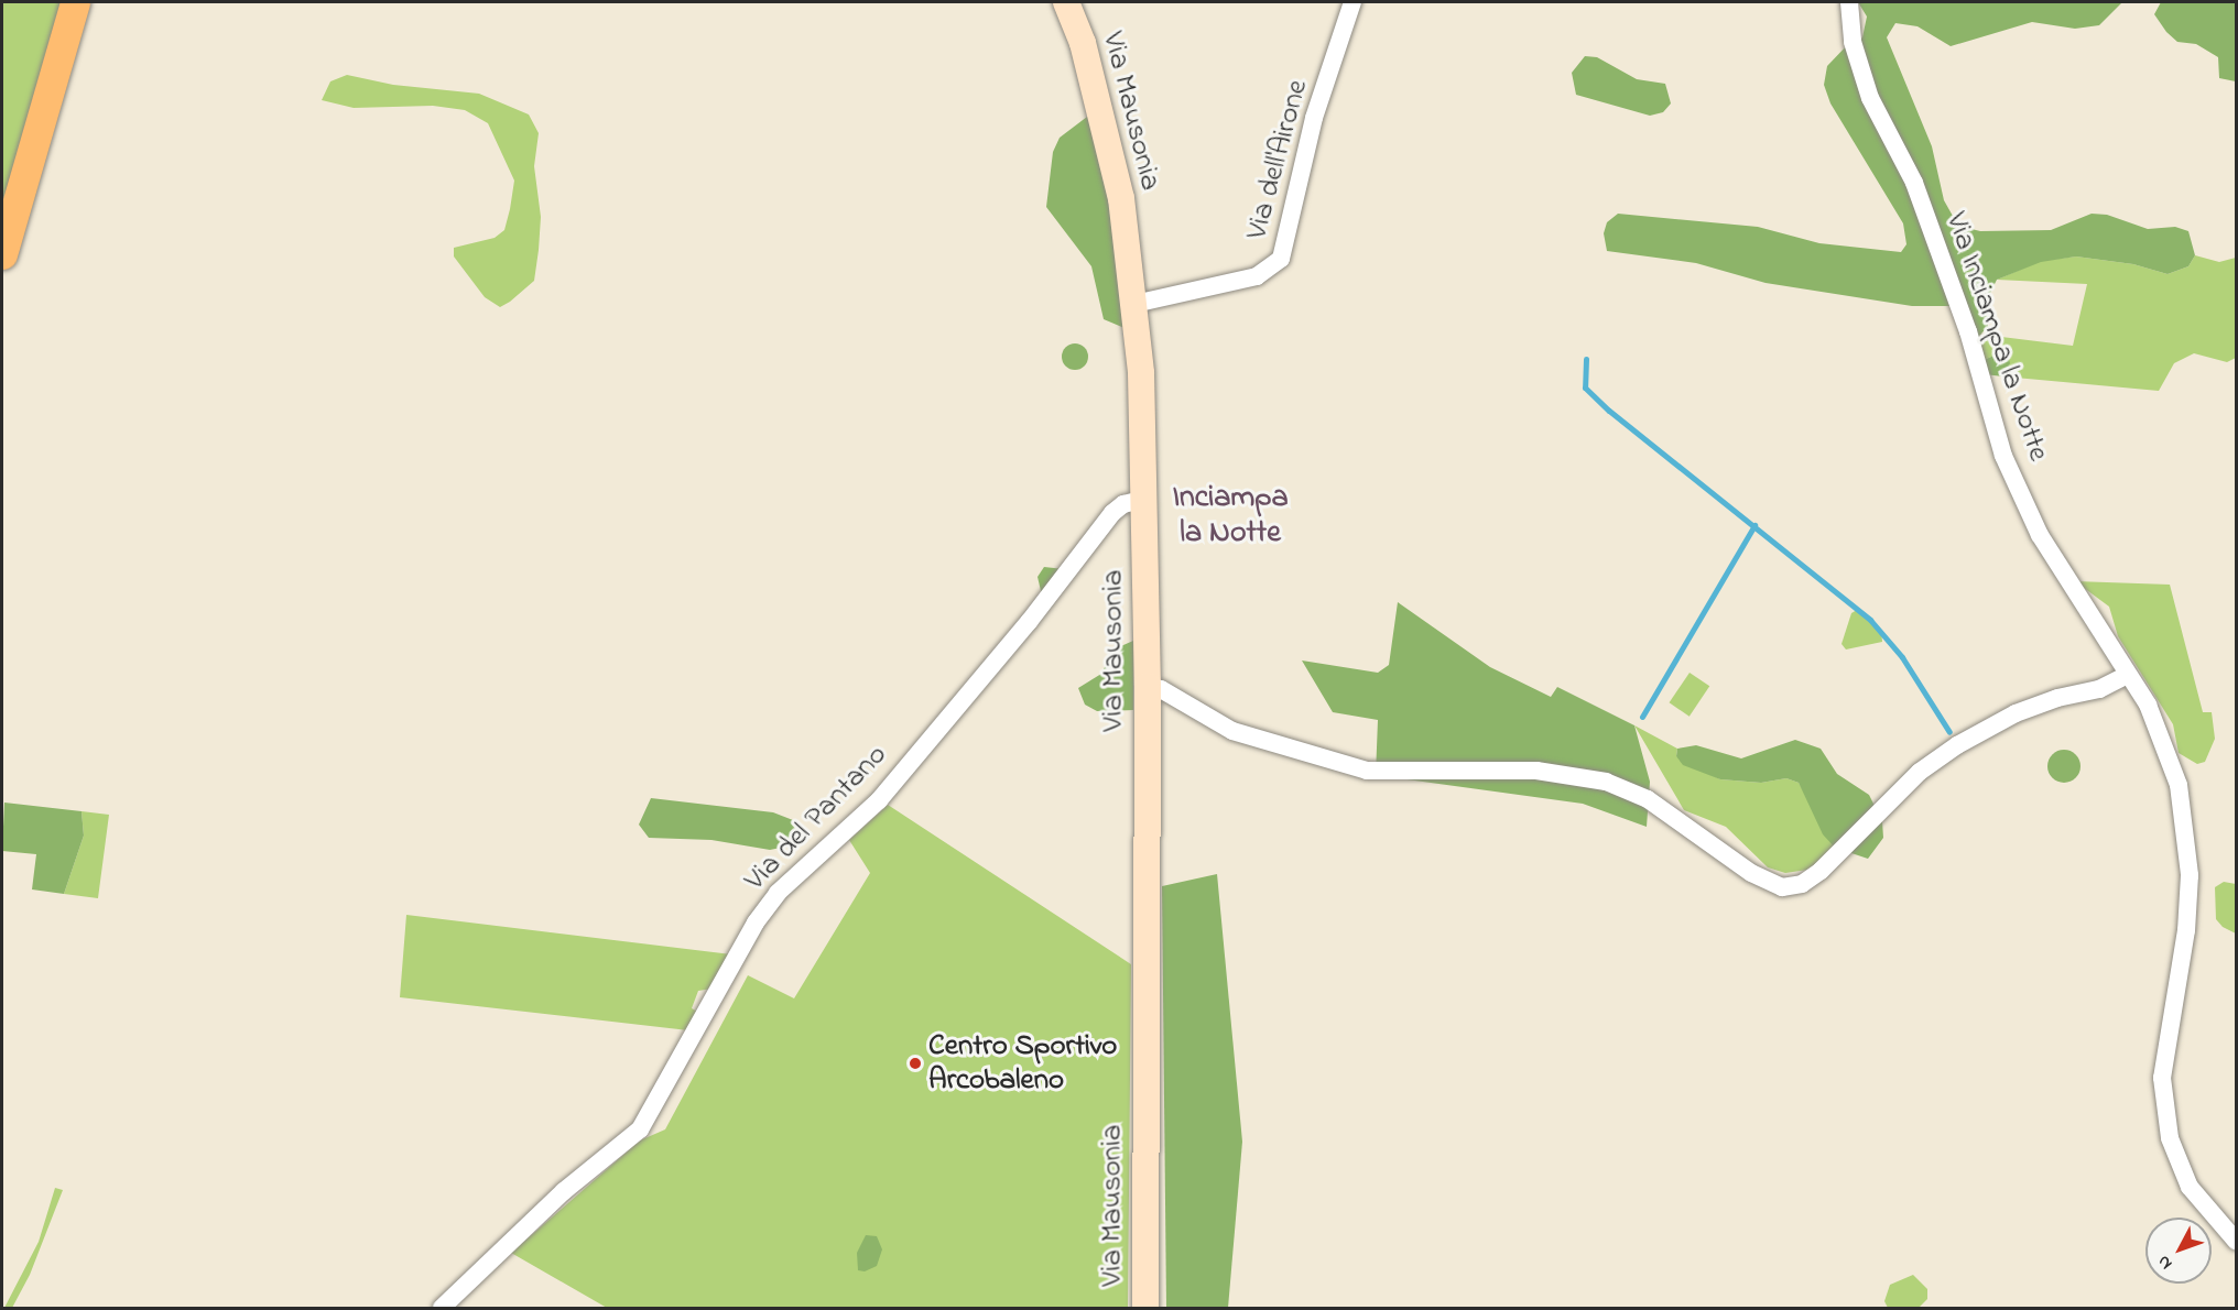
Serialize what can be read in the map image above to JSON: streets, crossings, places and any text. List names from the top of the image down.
{
  "streets": {
    "main road": ["Via Mausonia"],
    "street": ["Via dell'Airone", "Via Inciampa la Notte", "Via del Pantano"]
  },
  "crossings": [
    ["Via Mausonia", "Via dell'Airone"],
    ["Via Mausonia", "Via del Pantano"]
  ],
  "districts": ["Inciampa la Notte"],
  "places": ["Centro Sportivo Arcobaleno"],
  "north": "bottom left"
}
